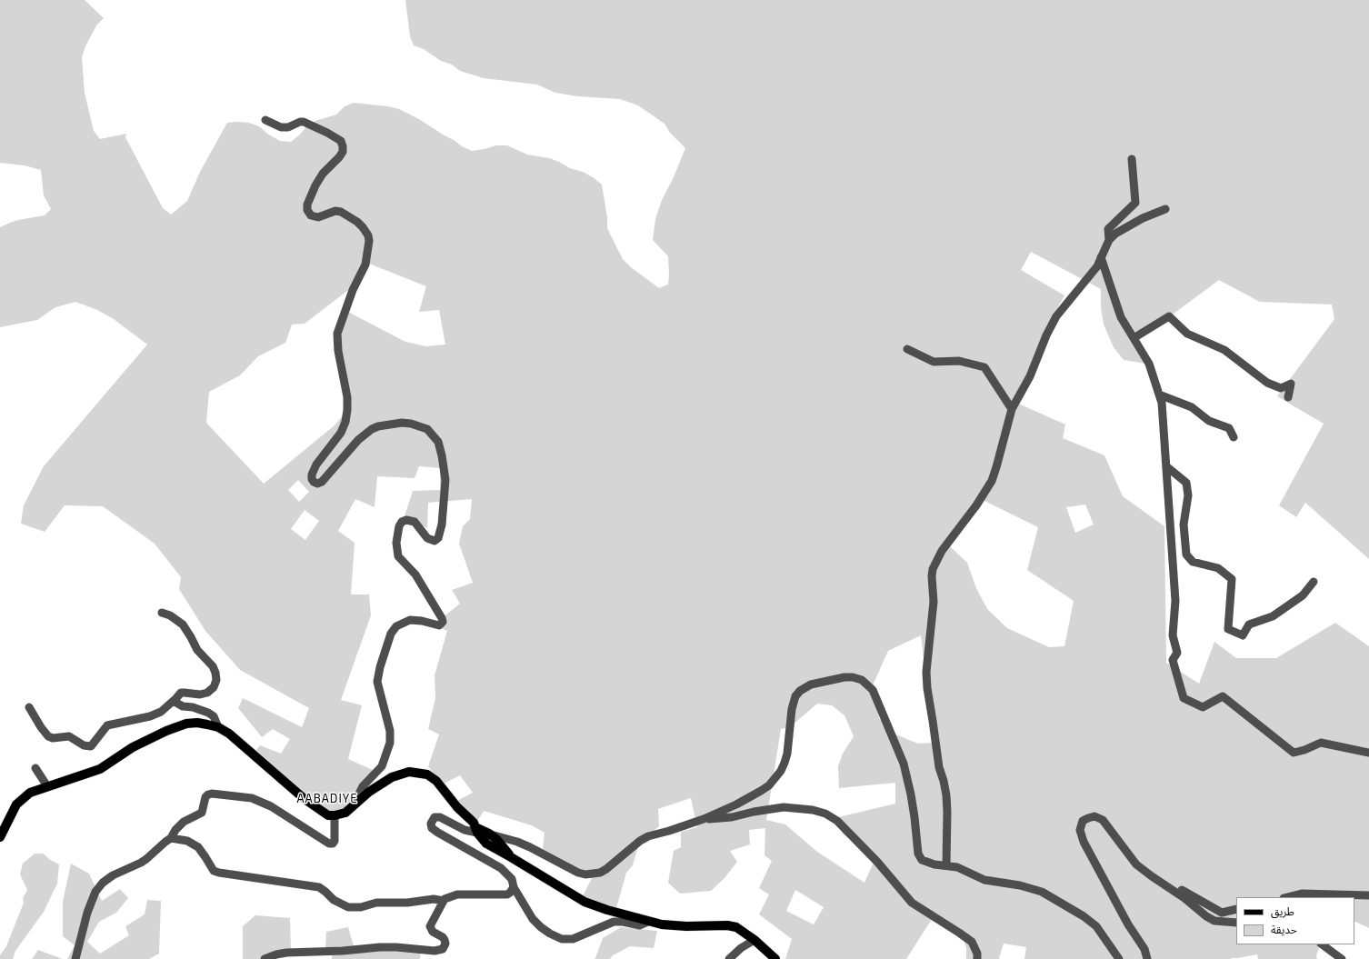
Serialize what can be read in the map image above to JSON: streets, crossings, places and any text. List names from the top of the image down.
{
  "districts": ["AABADIYE"],
  "legend": ["طريق", "حديقة"]
}
